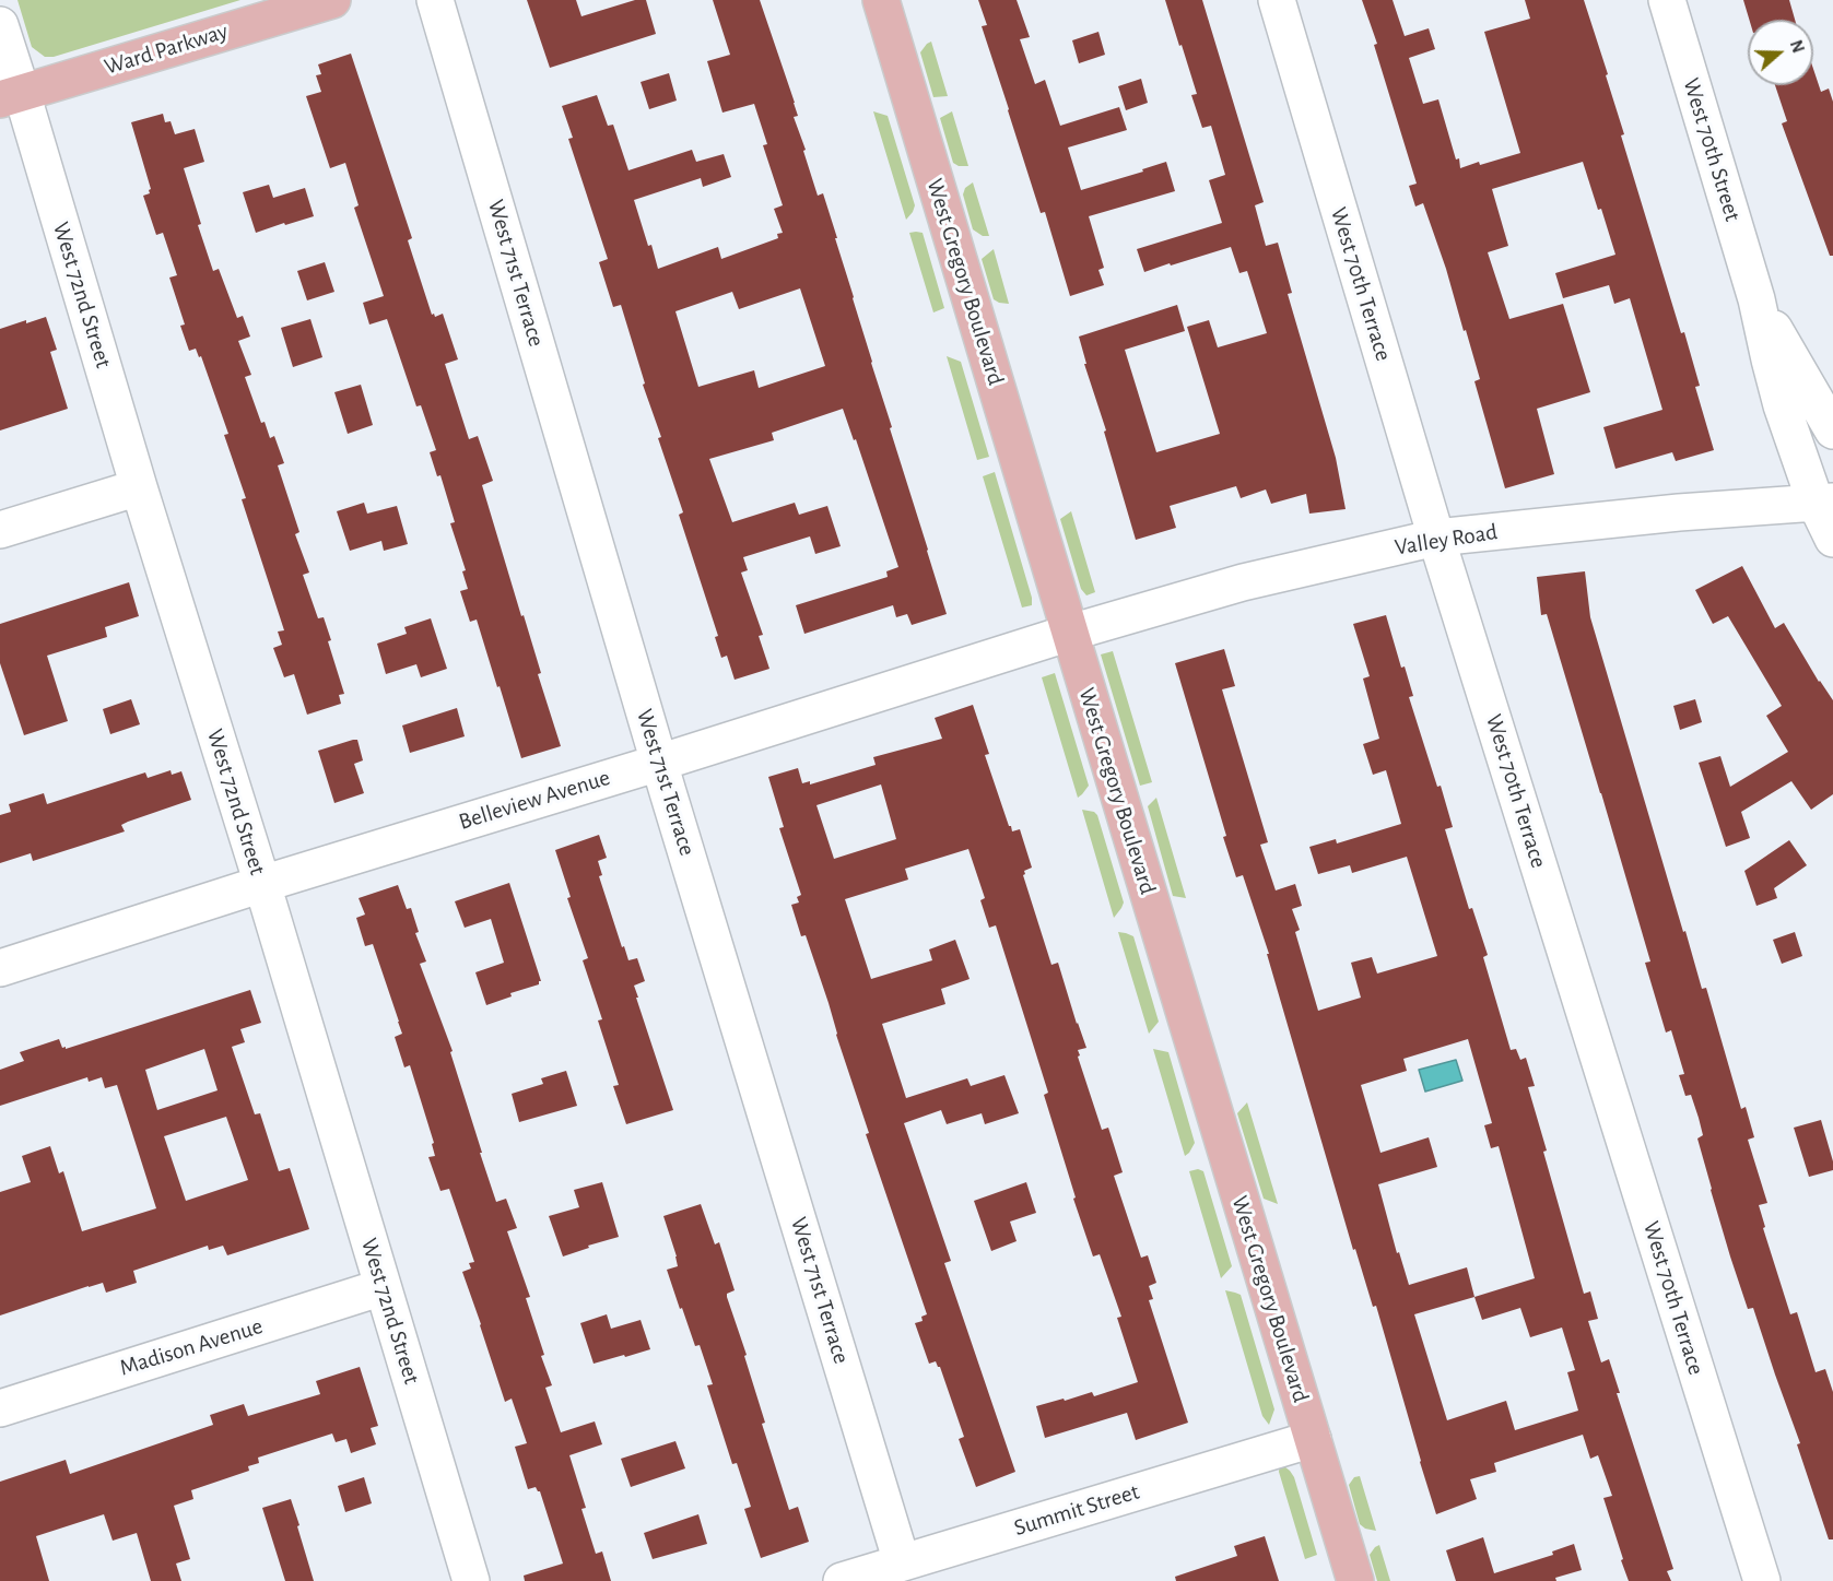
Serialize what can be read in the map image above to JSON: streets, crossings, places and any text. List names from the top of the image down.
{
  "streets": {
    "main road": ["Ward Parkway", "West Gregory Boulevard"],
    "street": [
      "West 70th Street",
      "West 71st Terrace",
      "West 70th Terrace",
      "West 72nd Street",
      "Valley Road",
      "Belleview Avenue",
      "Madison Avenue",
      "Summit Street"
    ]
  },
  "crossings": [
    ["Ward Parkway", "West 72nd Street"],
    ["West 70th Street", "Valley Road"],
    ["West 71st Terrace", "Belleview Avenue"],
    ["West 71st Terrace", "Summit Street"],
    ["West Gregory Boulevard", "Valley Road"],
    ["West Gregory Boulevard", "Belleview Avenue"],
    ["West Gregory Boulevard", "Summit Street"],
    ["West 70th Terrace", "Valley Road"],
    ["West 72nd Street", "Belleview Avenue"],
    ["West 72nd Street", "Madison Avenue"],
    ["Valley Road", "Belleview Avenue"]
  ],
  "north": "right"
}
